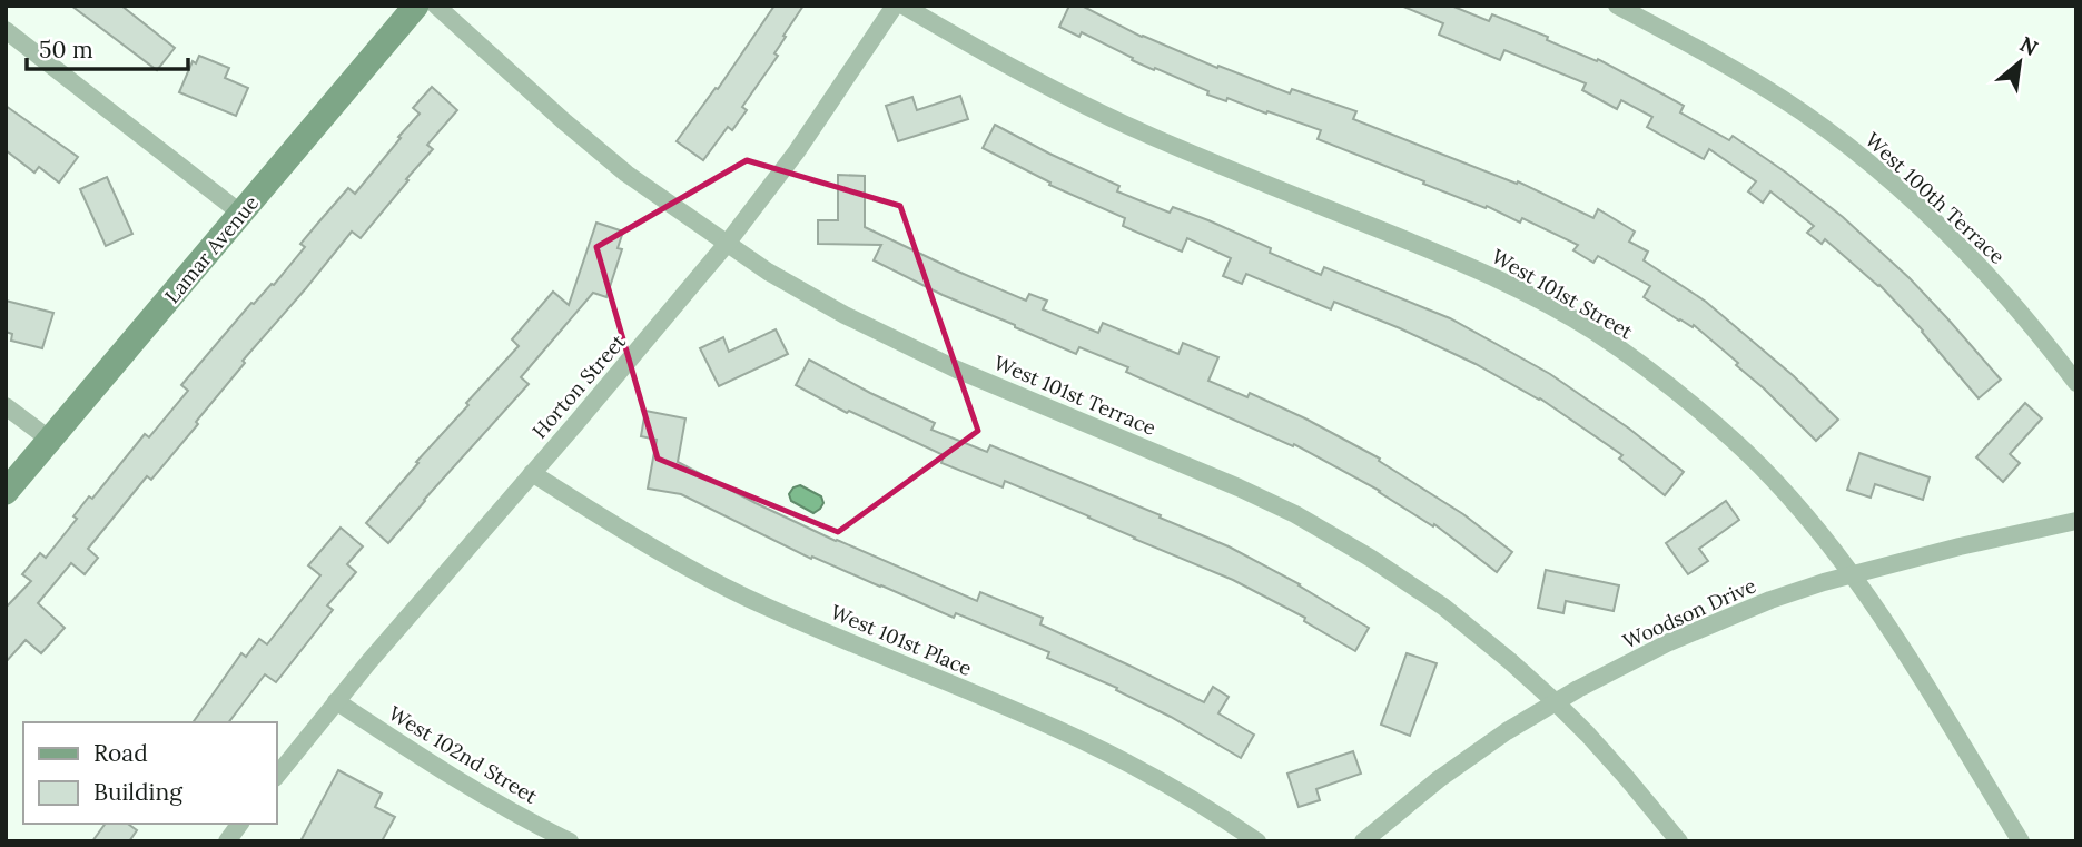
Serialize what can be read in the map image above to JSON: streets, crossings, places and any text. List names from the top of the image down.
{
  "streets": {
    "street": [
      "West 100th Terrace",
      "Lamar Avenue",
      "West 101st Street",
      "Horton Street",
      "West 101st Terrace",
      "Woodson Drive",
      "West 101st Place",
      "West 102nd Street"
    ]
  },
  "crossings": [
    ["West 101st Street", "Woodson Drive"],
    ["Horton Street", "West 101st Terrace"],
    ["Horton Street", "West 101st Place"],
    ["Horton Street", "West 102nd Street"],
    ["West 101st Terrace", "Woodson Drive"]
  ],
  "legend": ["Road", "Building"],
  "scale_bar": "50 m",
  "north": "top right"
}
